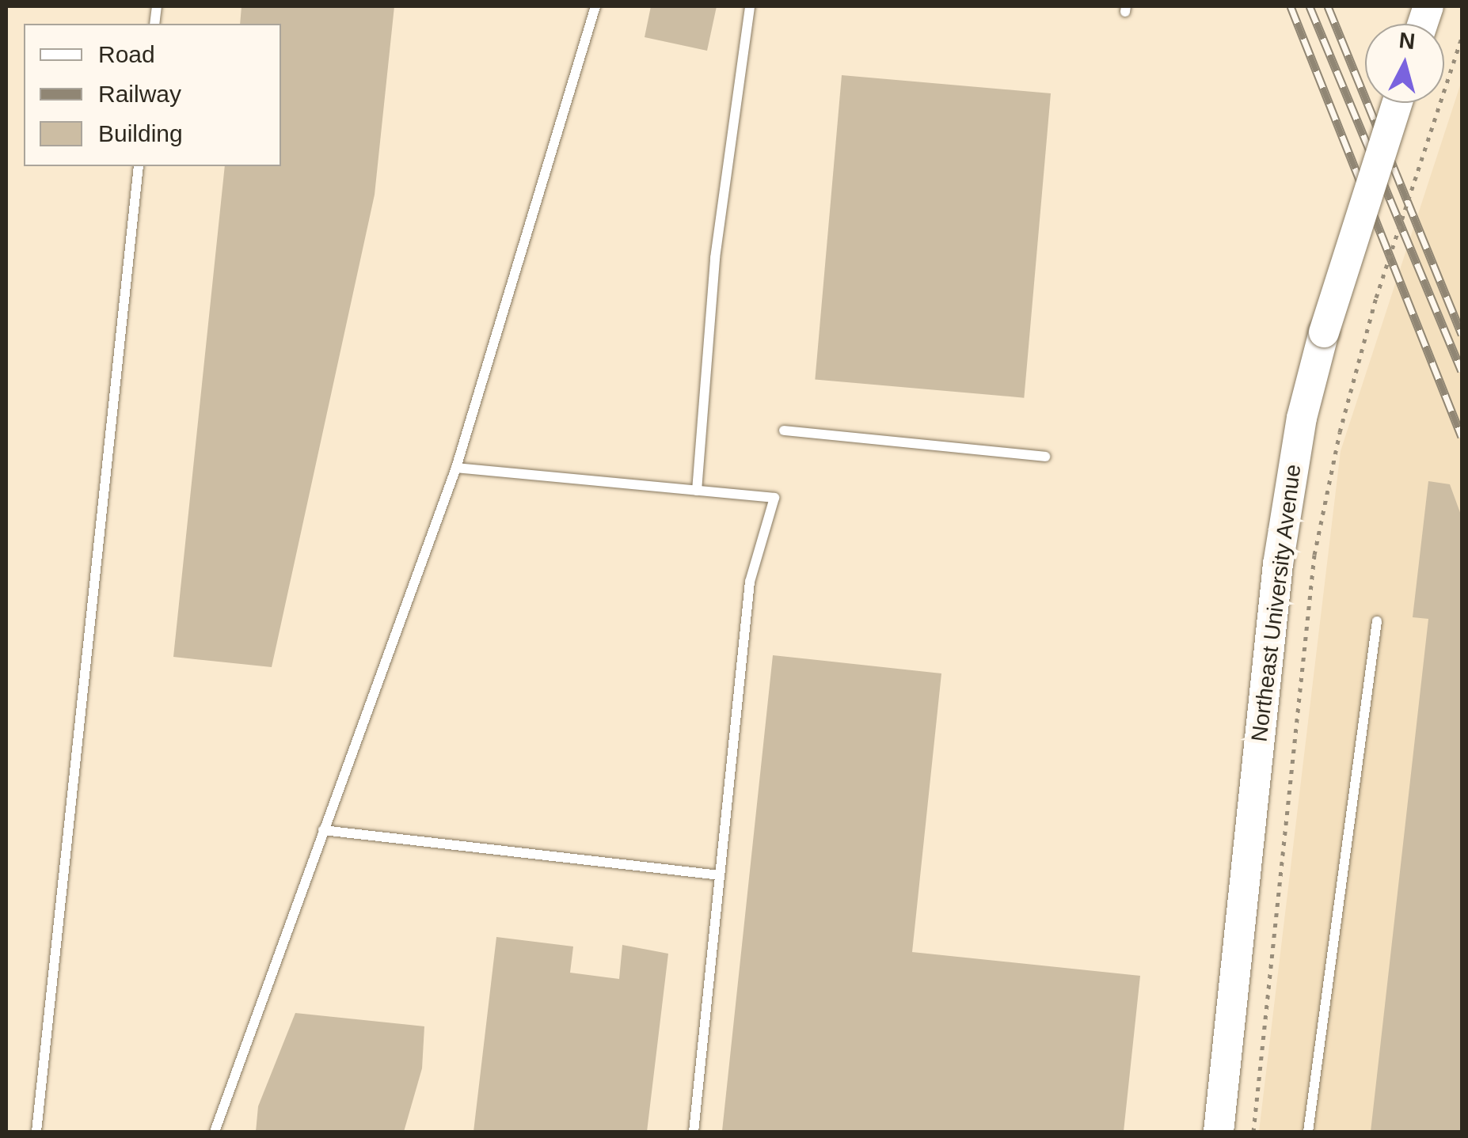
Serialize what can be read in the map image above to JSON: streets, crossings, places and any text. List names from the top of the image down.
{
  "streets": {
    "main road": ["Northeast University Avenue"]
  },
  "legend": ["Road", "Railway", "Building"],
  "north": "top"
}
